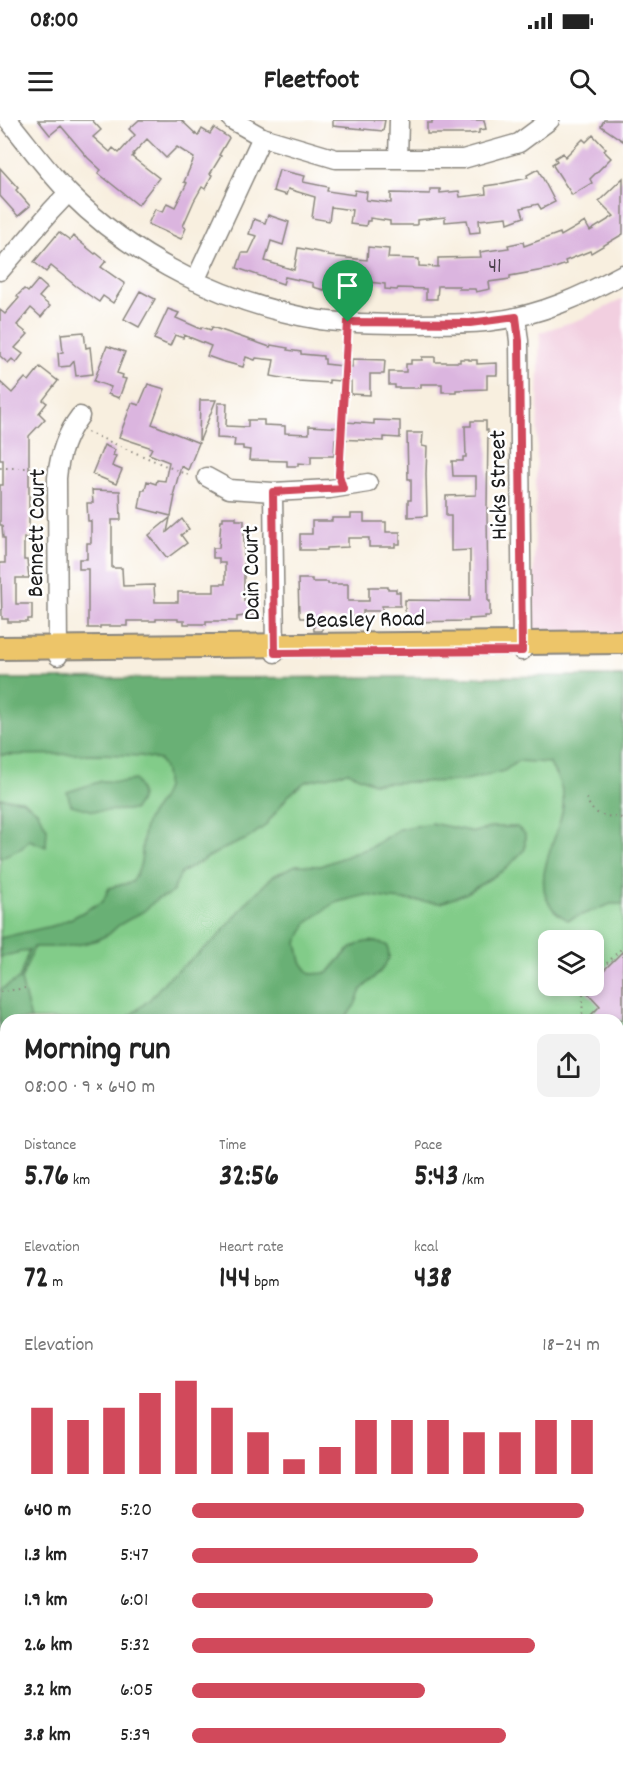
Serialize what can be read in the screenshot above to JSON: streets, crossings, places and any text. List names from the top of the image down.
{
  "streets": {
    "main road": ["Beasley Road"],
    "street": ["Hicks Street", "Bennett Court", "Dain Court"]
  },
  "crossings": [
    ["Hicks Street", "Beasley Road"],
    ["Bennett Court", "Beasley Road"],
    ["Dain Court", "Beasley Road"]
  ],
  "house_numbers": ["41"],
  "page": {
    "status": "08:00",
    "header": "Fleetfoot",
    "heading": ["Morning run", "08:00 · 9 × 640 m"],
    "stats": [
      ["Distance", "5.76 km"],
      ["Time", "32:56"],
      ["Pace", "5:43 /km"],
      ["Elevation", "72 m"],
      ["Heart rate", "144 bpm"],
      ["kcal", "438"]
    ],
    "chart": ["Elevation", "18–24 m"],
    "list": [
      {
        "name": "640 m",
        "note": "5:20"
      },
      {
        "name": "1.3 km",
        "note": "5:47"
      },
      {
        "name": "1.9 km",
        "note": "6:01"
      },
      {
        "name": "2.6 km",
        "note": "5:32"
      },
      {
        "name": "3.2 km",
        "note": "6:05"
      },
      {
        "name": "3.8 km",
        "note": "5:39"
      }
    ]
  }
}
